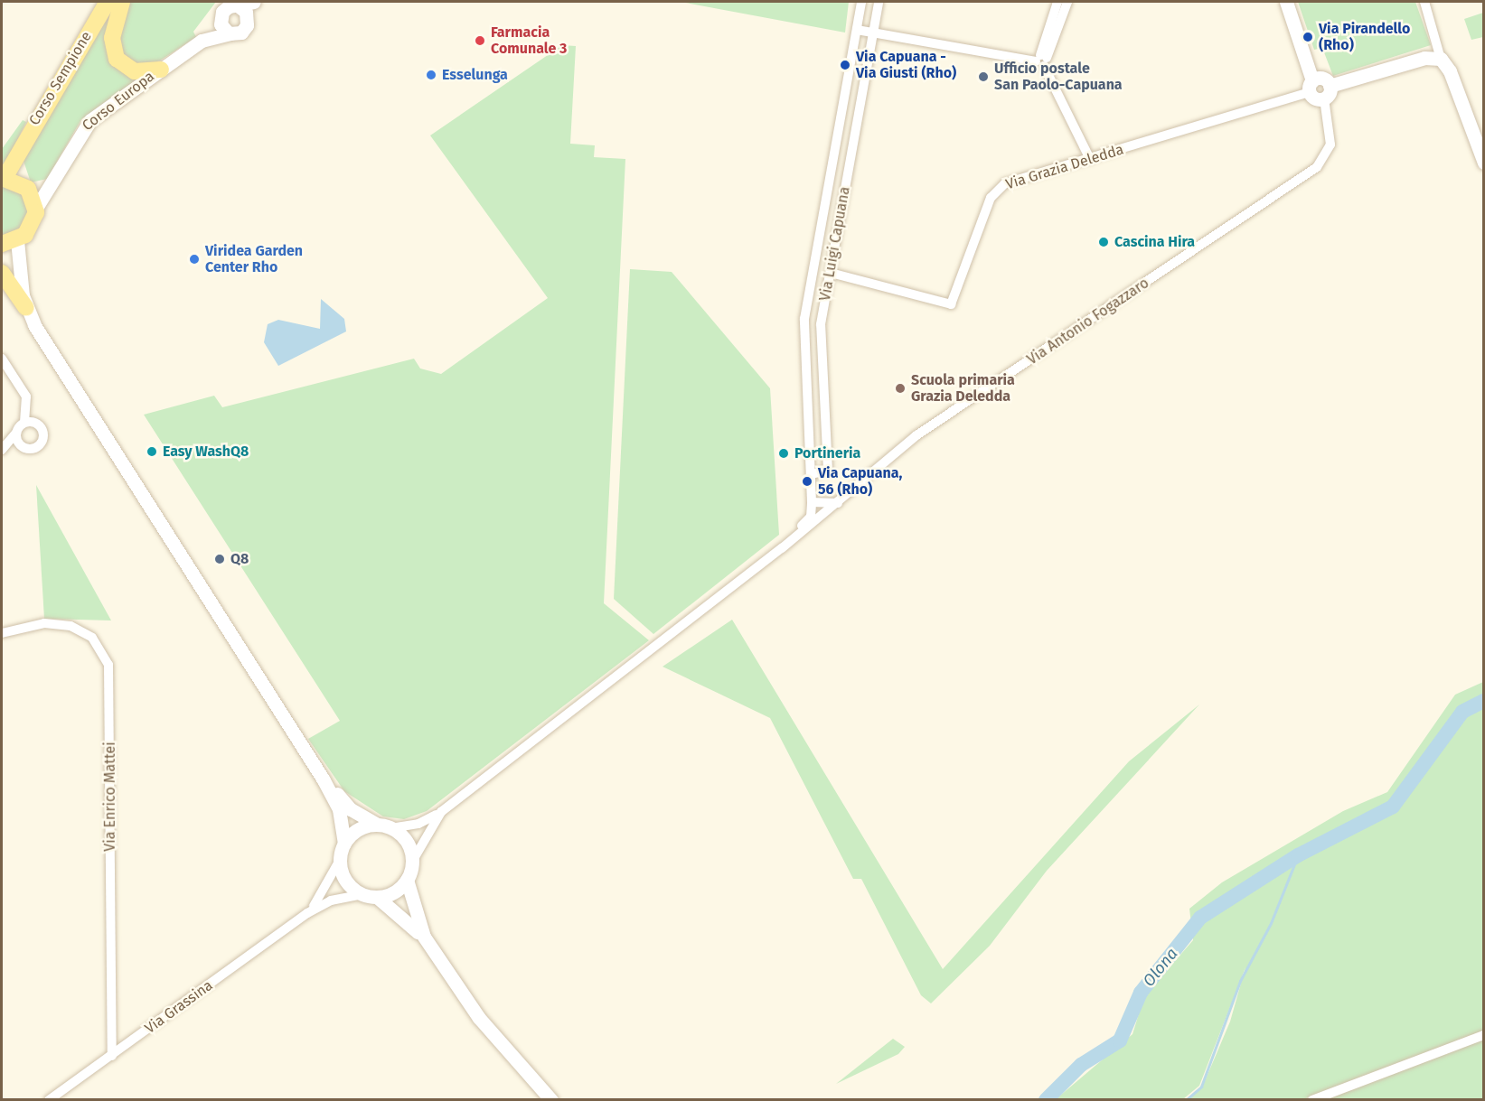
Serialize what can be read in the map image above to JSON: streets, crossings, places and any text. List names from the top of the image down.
{
  "streets": {
    "main road": ["Corso Sempione", "Corso Europa"],
    "street": [
      "Via Grazia Deledda",
      "Via Luigi Capuana",
      "Via Antonio Fogazzaro",
      "Via Enrico Mattei",
      "Via Grassina"
    ]
  },
  "crossings": [
    ["Corso Sempione", "Corso Europa"],
    ["Via Grazia Deledda", "Via Luigi Capuana"],
    ["Via Enrico Mattei", "Via Grassina"]
  ],
  "water": ["Olona"],
  "places": [
    "Via Pirandello (Rho)",
    "Farmacia Comunale 3",
    "Via Capuana - Via Giusti (Rho)",
    "Esselunga",
    "Ufficio postale San Paolo-Capuana",
    "Cascina Hira",
    "Viridea Garden Center Rho",
    "Scuola primaria Grazia Deledda",
    "Easy WashQ8",
    "Portineria",
    "Via Capuana, 56 (Rho)",
    "Q8"
  ]
}
